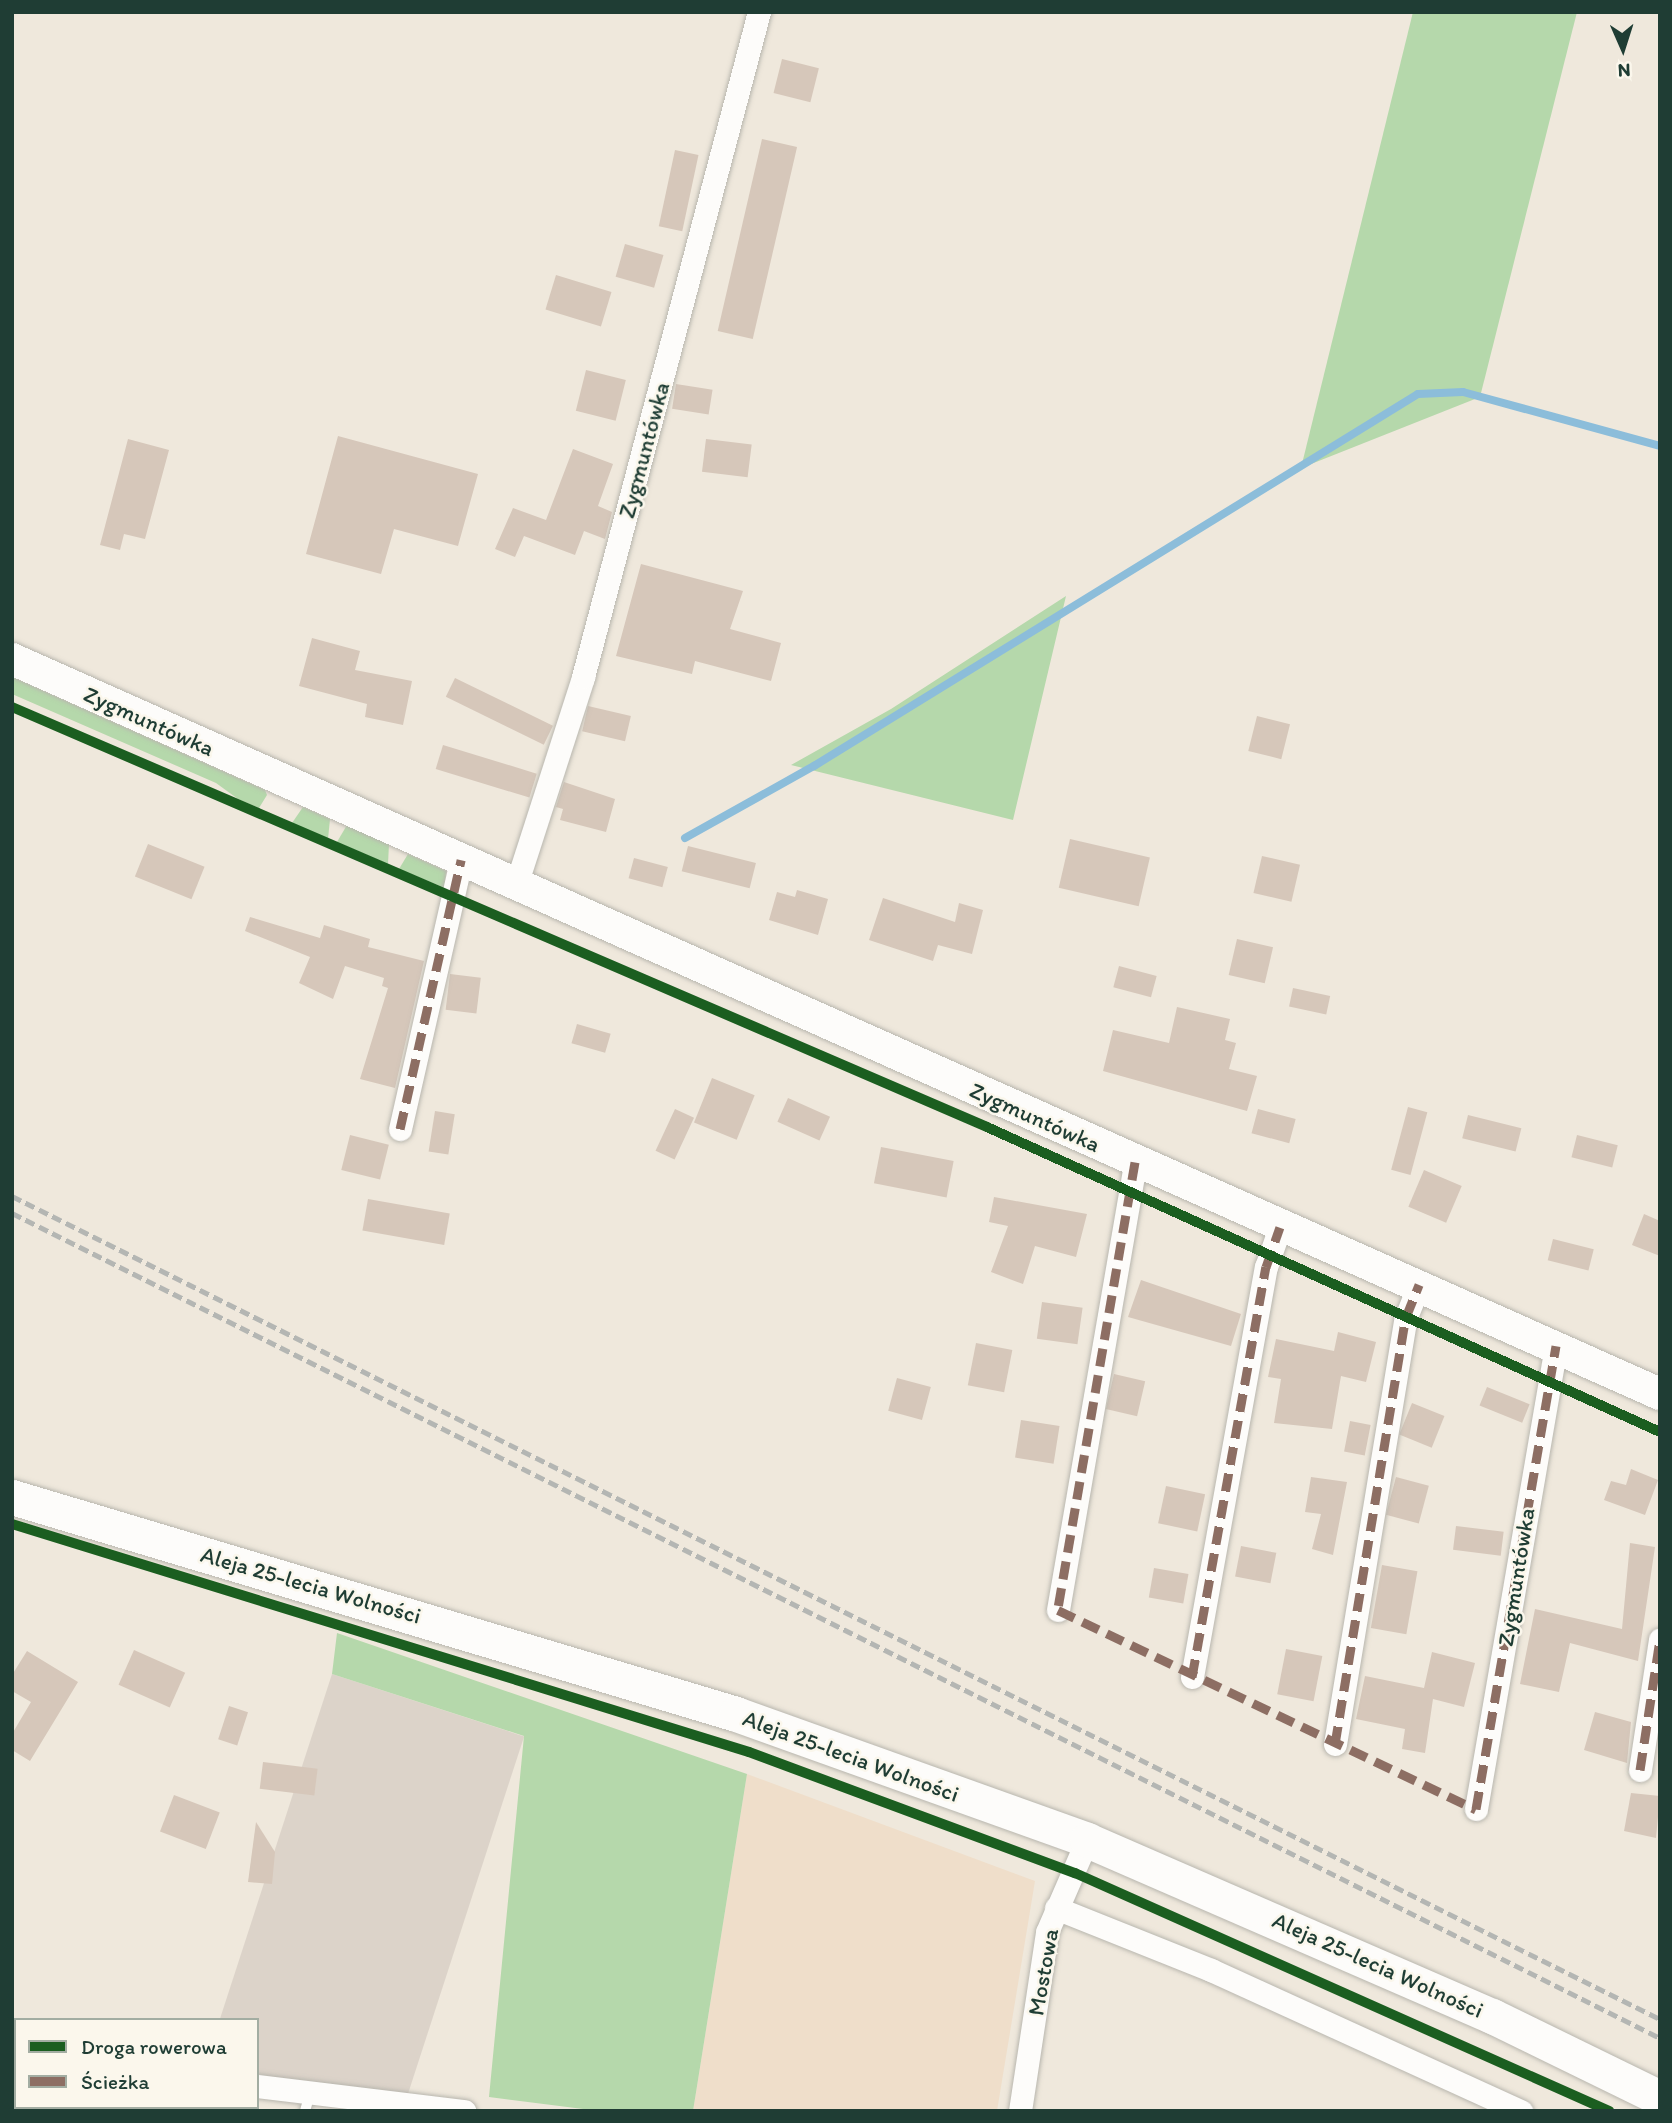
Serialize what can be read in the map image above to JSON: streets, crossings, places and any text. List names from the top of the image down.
{
  "streets": {
    "main road": ["Aleja 25-lecia Wolności"],
    "street": ["Zygmuntówka", "Mostowa"]
  },
  "crossings": [
    ["Aleja 25-lecia Wolności", "Mostowa"]
  ],
  "legend": ["Droga rowerowa", "Ścieżka"],
  "north": "bottom"
}
